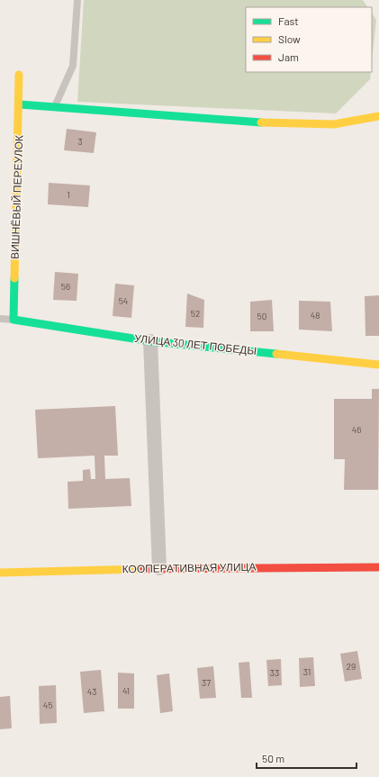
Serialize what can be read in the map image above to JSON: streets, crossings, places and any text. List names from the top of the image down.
{
  "streets": {
    "street": ["ВИШНЁВЫЙ ПЕРЕУЛОК", "УЛИЦА 30 ЛЕТ ПОБЕДЫ", "КООПЕРАТИВНАЯ УЛИЦА"]
  },
  "crossings": [
    ["ВИШНЁВЫЙ ПЕРЕУЛОК", "УЛИЦА 30 ЛЕТ ПОБЕДЫ"]
  ],
  "house_numbers": [
    "3",
    "1",
    "56",
    "54",
    "52",
    "48",
    "50",
    "46",
    "29",
    "31",
    "33",
    "37",
    "41",
    "43",
    "45"
  ],
  "legend": ["Fast", "Slow", "Jam"],
  "scale_bar": "50 m"
}
